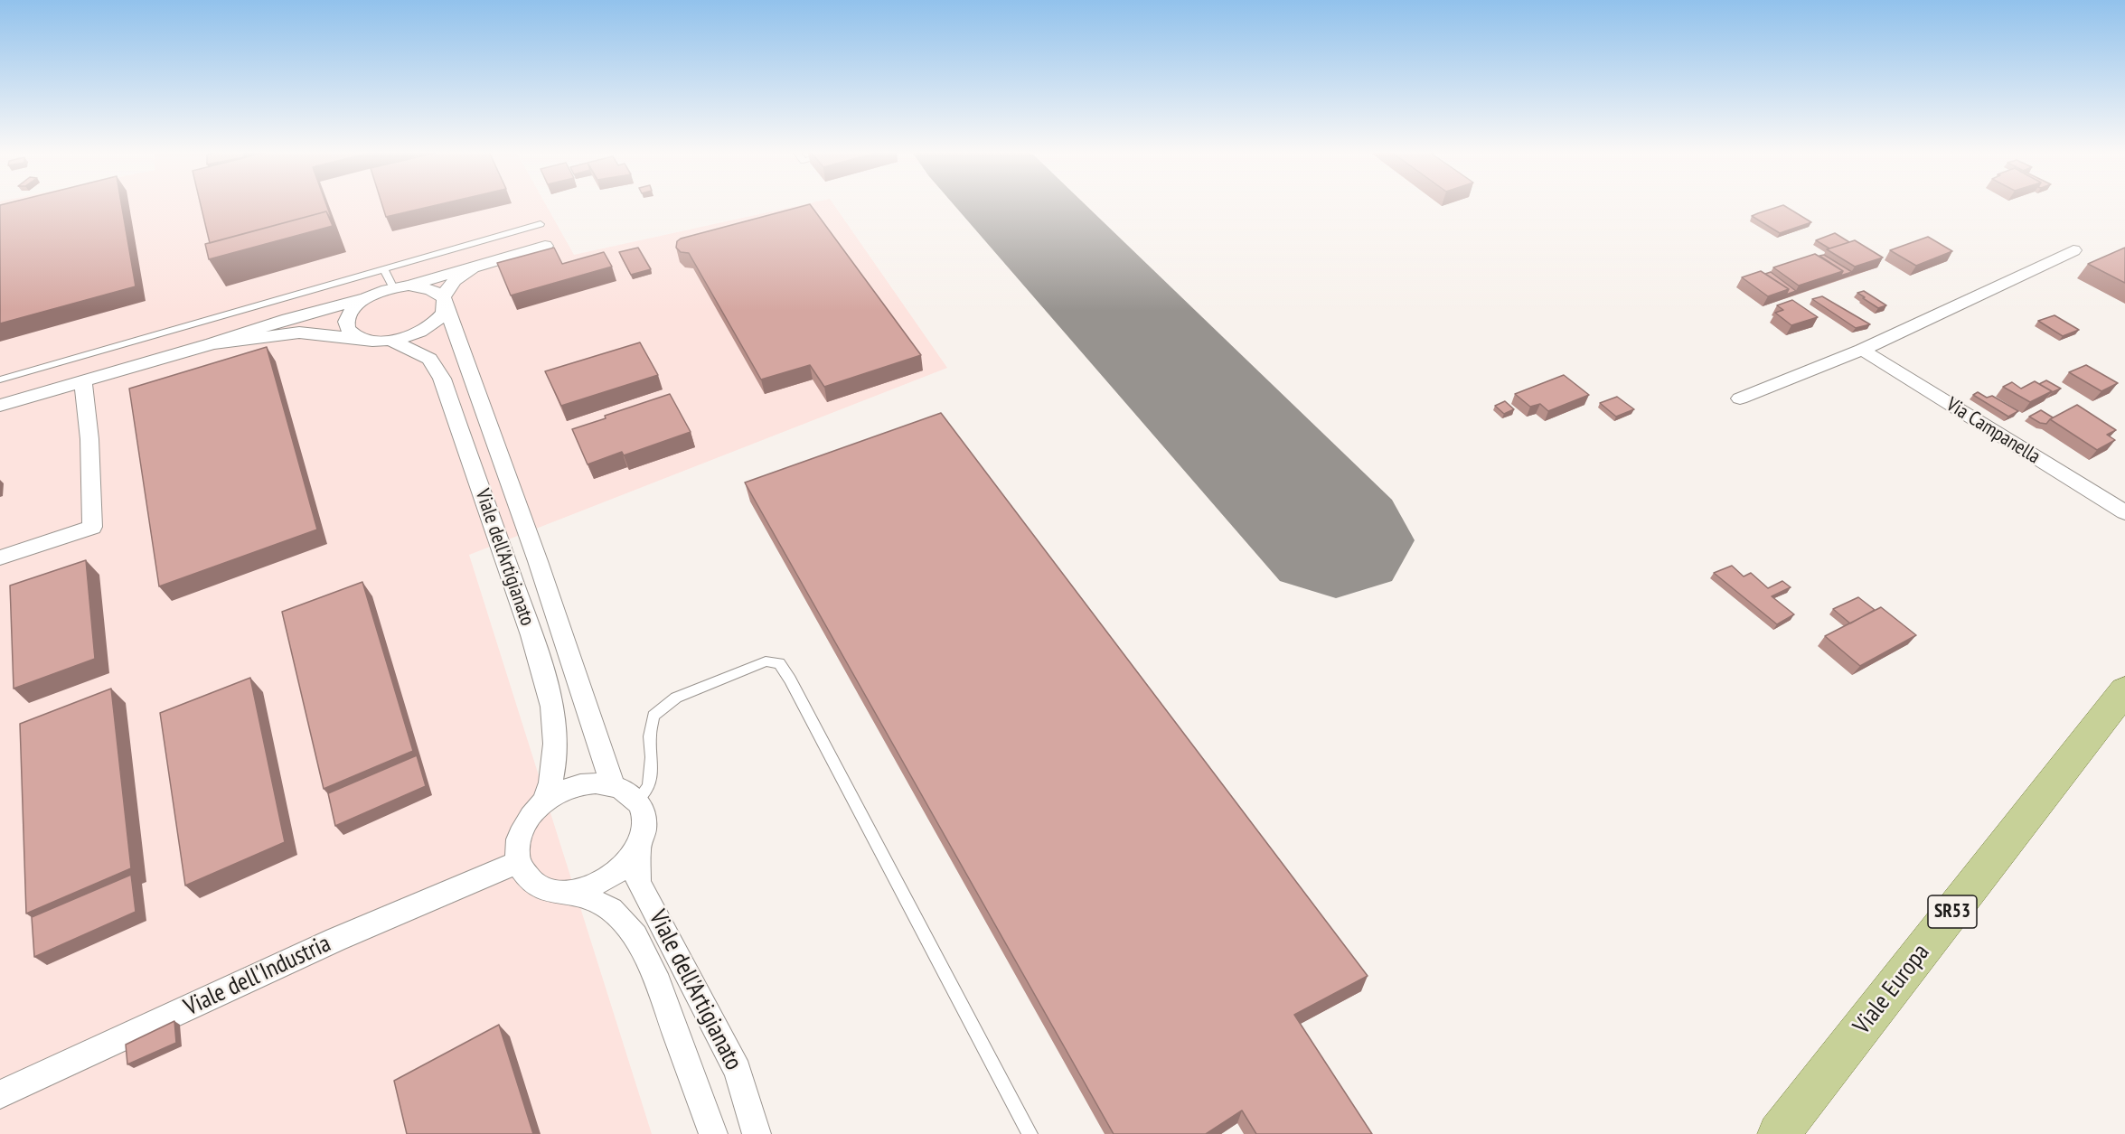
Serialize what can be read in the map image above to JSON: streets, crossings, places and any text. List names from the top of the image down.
{
  "streets": {
    "main road": ["SR53", "Viale Europa"],
    "street": ["Via Campanella", "Viale dell'Artigianato", "Viale dell'Industria"]
  },
  "crossings": [
    ["Viale dell'Artigianato", "Viale dell'Industria"]
  ]
}
